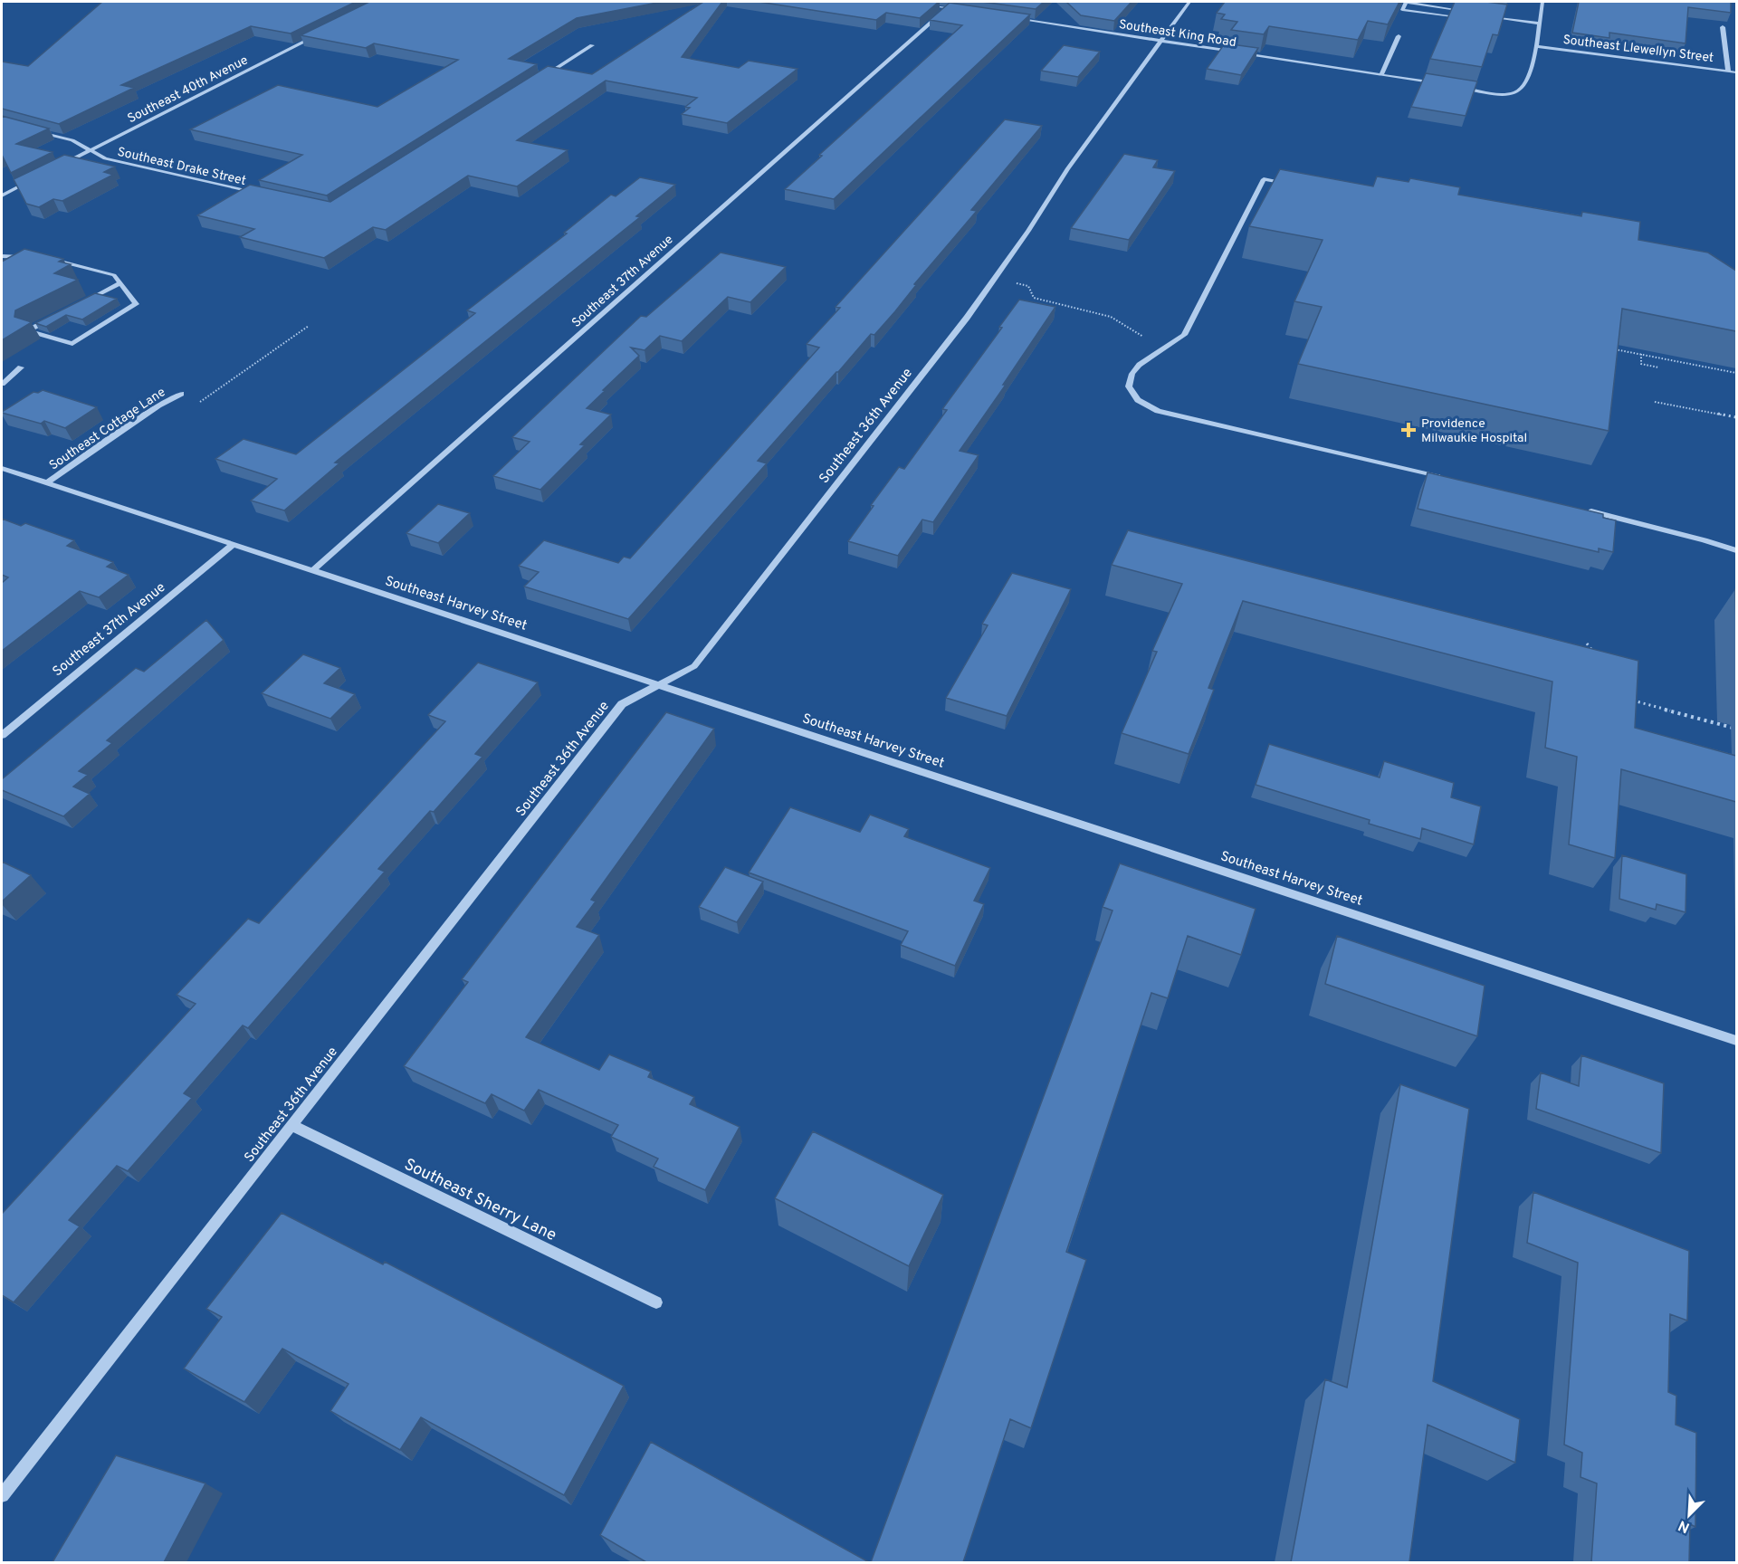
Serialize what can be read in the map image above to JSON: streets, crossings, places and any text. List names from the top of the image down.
{
  "streets": {
    "street": [
      "Southeast King Road",
      "Southeast Llewellyn Street",
      "Southeast 40th Avenue",
      "Southeast Drake Street",
      "Southeast 37th Avenue",
      "Southeast 36th Avenue",
      "Southeast Cottage Lane",
      "Southeast Harvey Street",
      "Southeast Sherry Lane"
    ]
  },
  "crossings": [
    ["Southeast King Road", "Southeast 36th Avenue"],
    ["Southeast 40th Avenue", "Southeast Drake Street"],
    ["Southeast 37th Avenue", "Southeast Harvey Street"],
    ["Southeast 36th Avenue", "Southeast Harvey Street"],
    ["Southeast 36th Avenue", "Southeast Sherry Lane"],
    ["Southeast Cottage Lane", "Southeast Harvey Street"]
  ],
  "places": {
    "health": ["Providence Milwaukie Hospital"]
  },
  "north": "bottom left"
}
